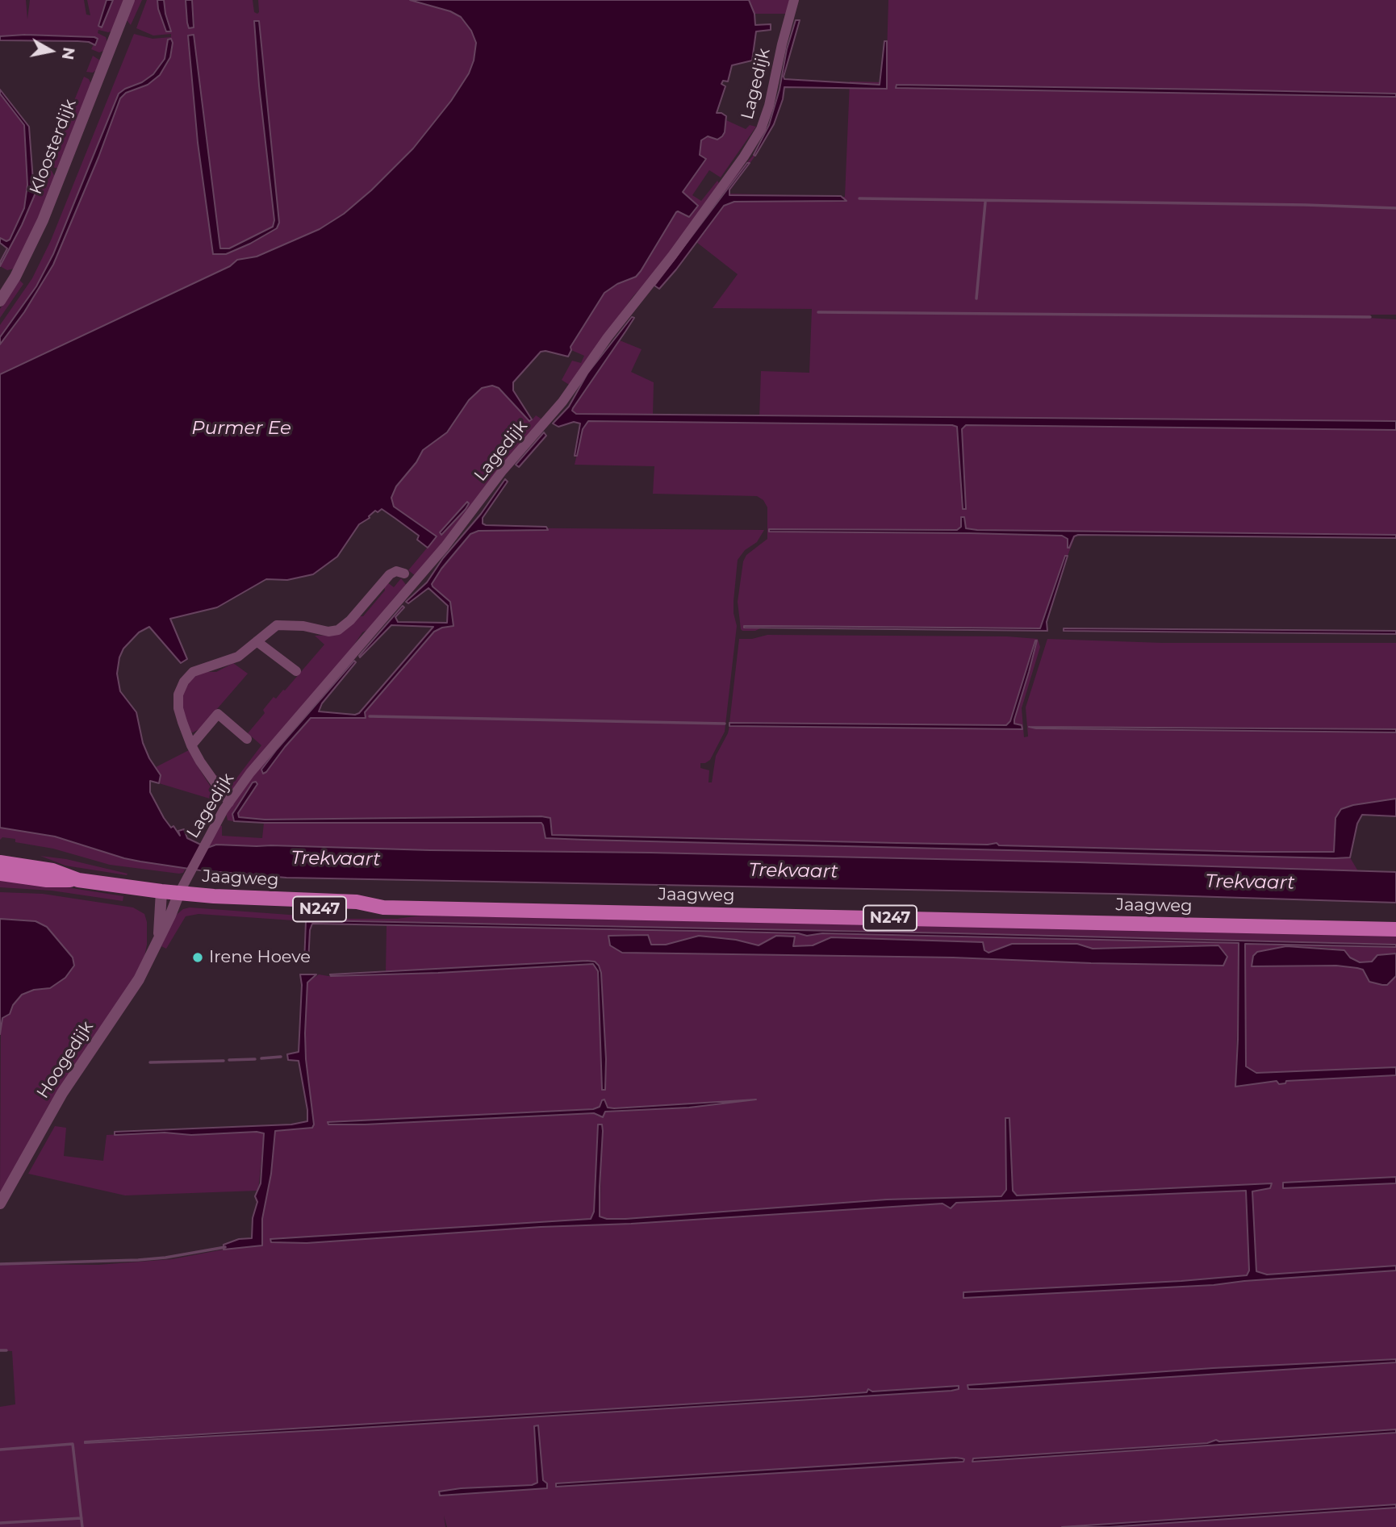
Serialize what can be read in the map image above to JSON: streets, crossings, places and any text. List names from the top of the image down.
{
  "streets": {
    "main road": ["Jaagweg", "N247"],
    "street": ["Lagedijk", "Kloosterdijk", "Hoogedijk"]
  },
  "crossings": [
    ["Lagedijk", "Jaagweg"],
    ["Lagedijk", "Hoogedijk"],
    ["Jaagweg", "N247"],
    ["Jaagweg", "Hoogedijk"]
  ],
  "water": ["Purmer Ee", "Trekvaart"],
  "places": ["Irene Hoeve"],
  "north": "right"
}
